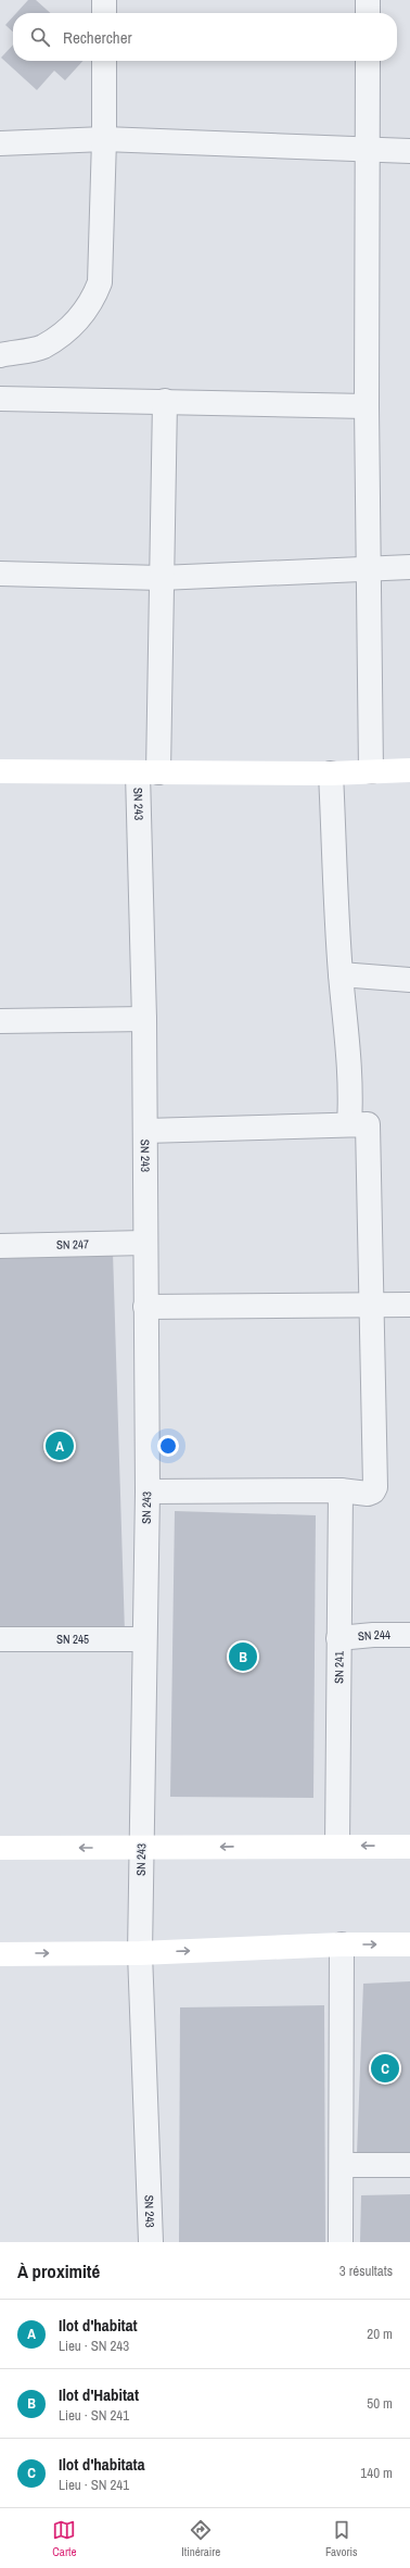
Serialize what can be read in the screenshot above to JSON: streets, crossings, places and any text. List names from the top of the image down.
{
  "streets": {
    "street": [
      "SN 243",
      "SN 247",
      "SN 244",
      "SN 245",
      "SN 241"
    ]
  },
  "crossings": [
    ["SN 243", "SN 247"],
    ["SN 243", "SN 245"],
    ["SN 244", "SN 241"]
  ],
  "page": {
    "search": "Rechercher",
    "pins": ["A", "B", "C"],
    "heading": ["À proximité", "3 résultats"],
    "list": [
      {
        "mark": "A",
        "name": "Ilot d'habitat",
        "note": "Lieu · SN 243",
        "value": "20 m"
      },
      {
        "mark": "B",
        "name": "Ilot d'Habitat",
        "note": "Lieu · SN 241",
        "value": "50 m"
      },
      {
        "mark": "C",
        "name": "Ilot d'habitata",
        "note": "Lieu · SN 241",
        "value": "140 m"
      }
    ],
    "nav": ["Carte", "Itinéraire", "Favoris"]
  }
}
